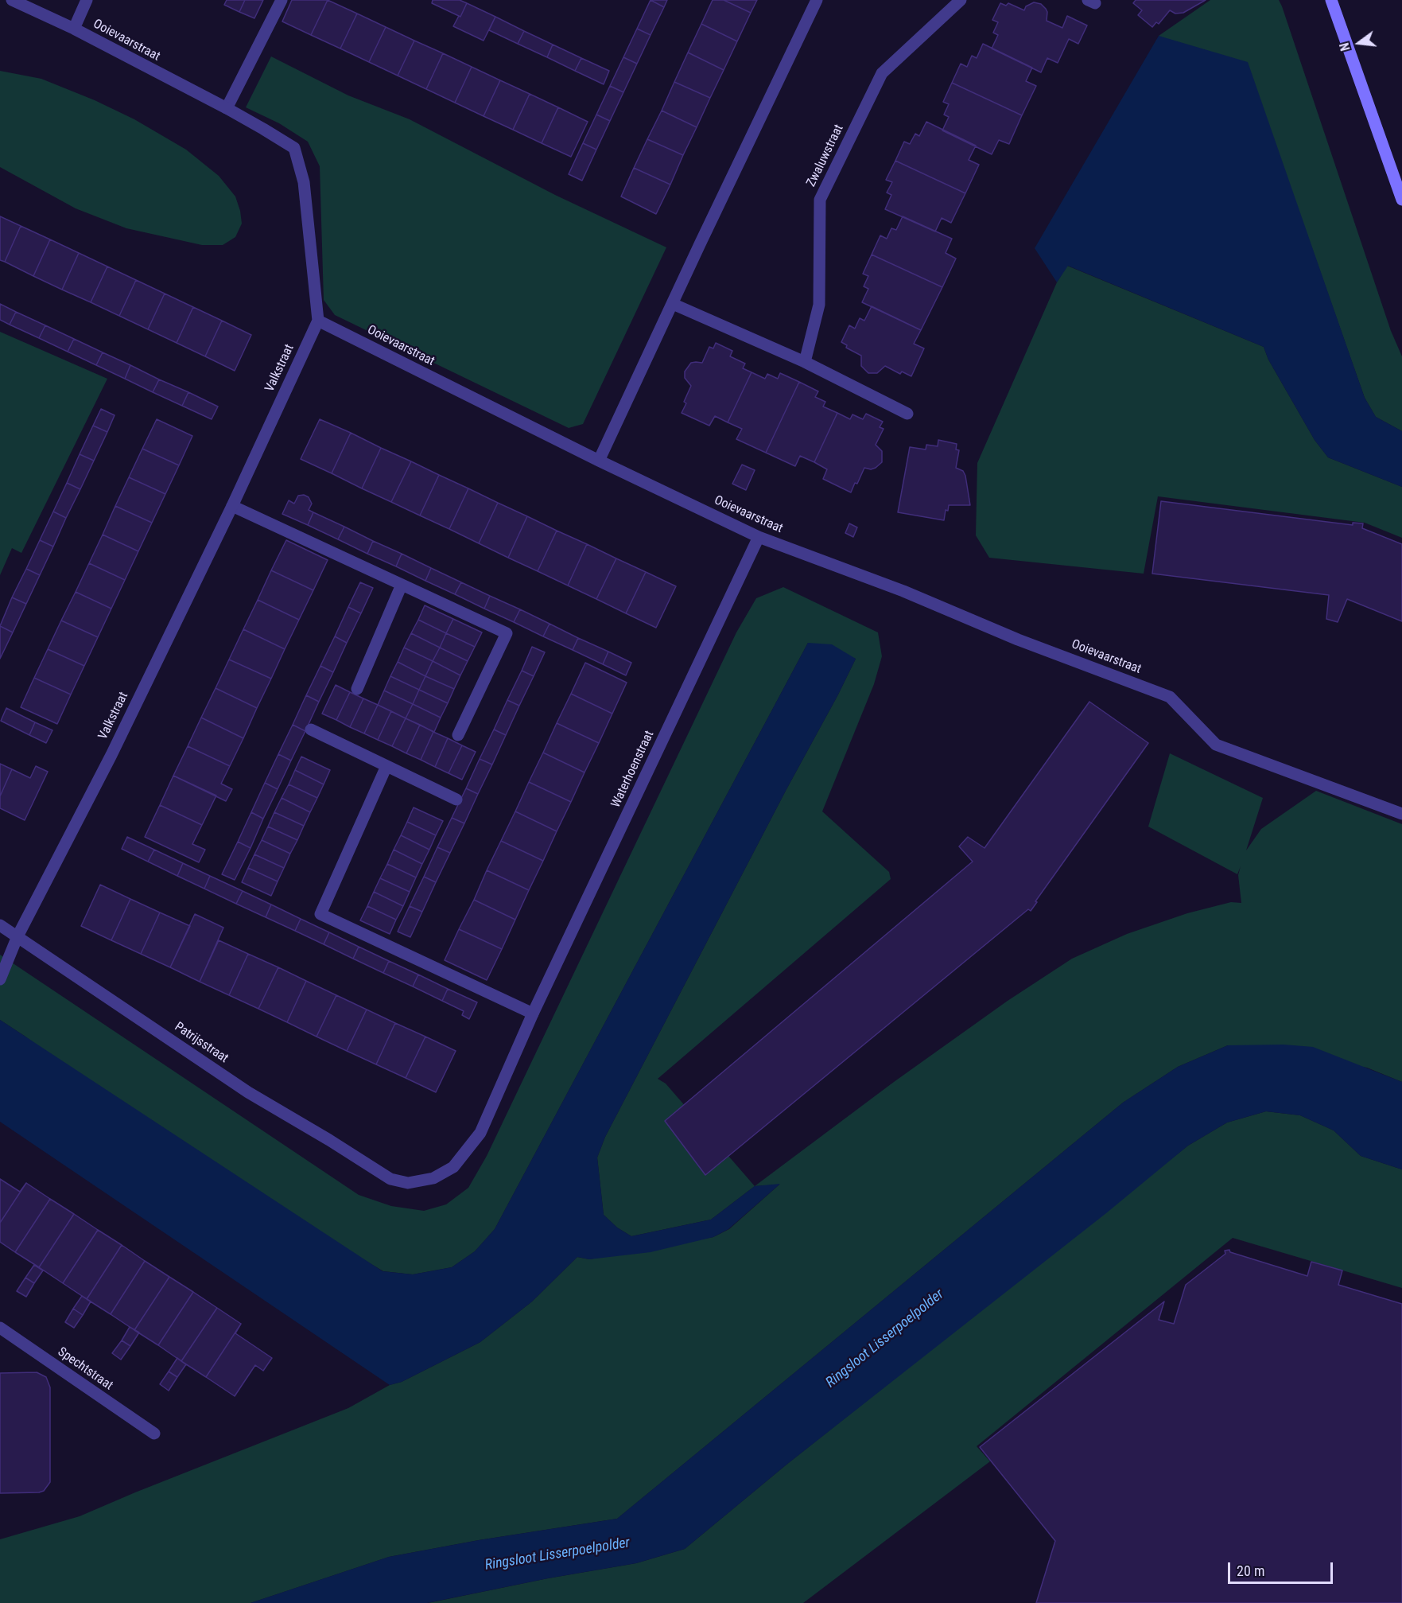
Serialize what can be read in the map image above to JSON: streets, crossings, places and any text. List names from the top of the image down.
{
  "streets": {
    "street": [
      "Ooievaarstraat",
      "Zwaluwstraat",
      "Valkstraat",
      "Waterhoenstraat",
      "Patrijsstraat",
      "Spechtstraat"
    ]
  },
  "crossings": [
    ["Ooievaarstraat", "Valkstraat"],
    ["Ooievaarstraat", "Waterhoenstraat"],
    ["Valkstraat", "Patrijsstraat"],
    ["Waterhoenstraat", "Patrijsstraat"]
  ],
  "water": ["Ringsloot Lisserpoelpolder"],
  "scale_bar": "20 m",
  "north": "left"
}
